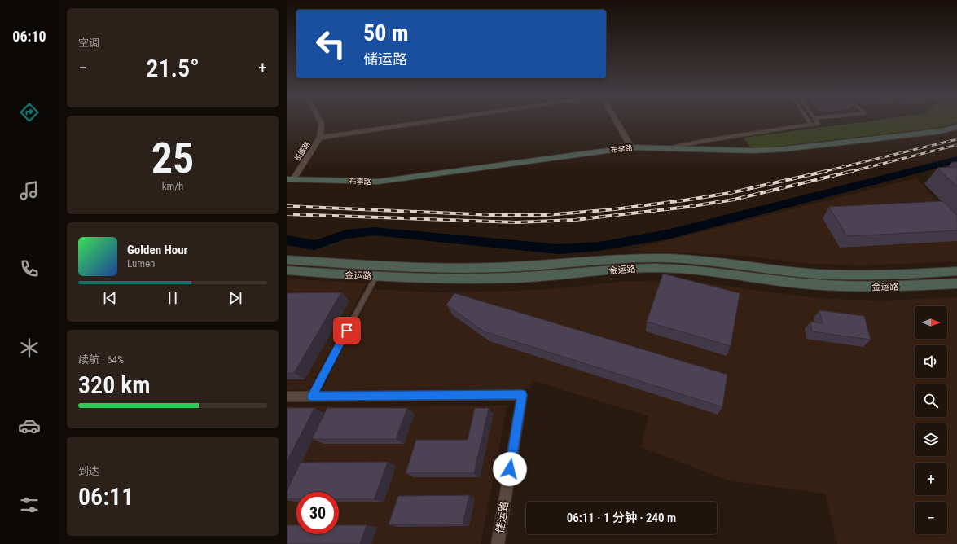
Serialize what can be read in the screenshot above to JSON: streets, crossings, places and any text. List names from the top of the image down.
{
  "streets": {
    "main road": ["布李路", "金运路"],
    "street": ["长盛路", "储运路"]
  },
  "crossings": [
    ["布李路", "长盛路"]
  ],
  "north": "right",
  "page": {
    "tabs": "06:10",
    "tile": [
      "空调",
      ["25", "km/h"],
      ["续航 · 64%", "320 km"],
      ["到达", "06:11"]
    ],
    "turn": ["50 m", "储运路"],
    "heat": ["−", "21.5°", "+"],
    "song": ["Golden Hour", "Lumen"],
    "map_buttons": ["+", "−"],
    "limit": "30",
    "trip": "06:11 · 1 分钟 · 240 m"
  }
}
